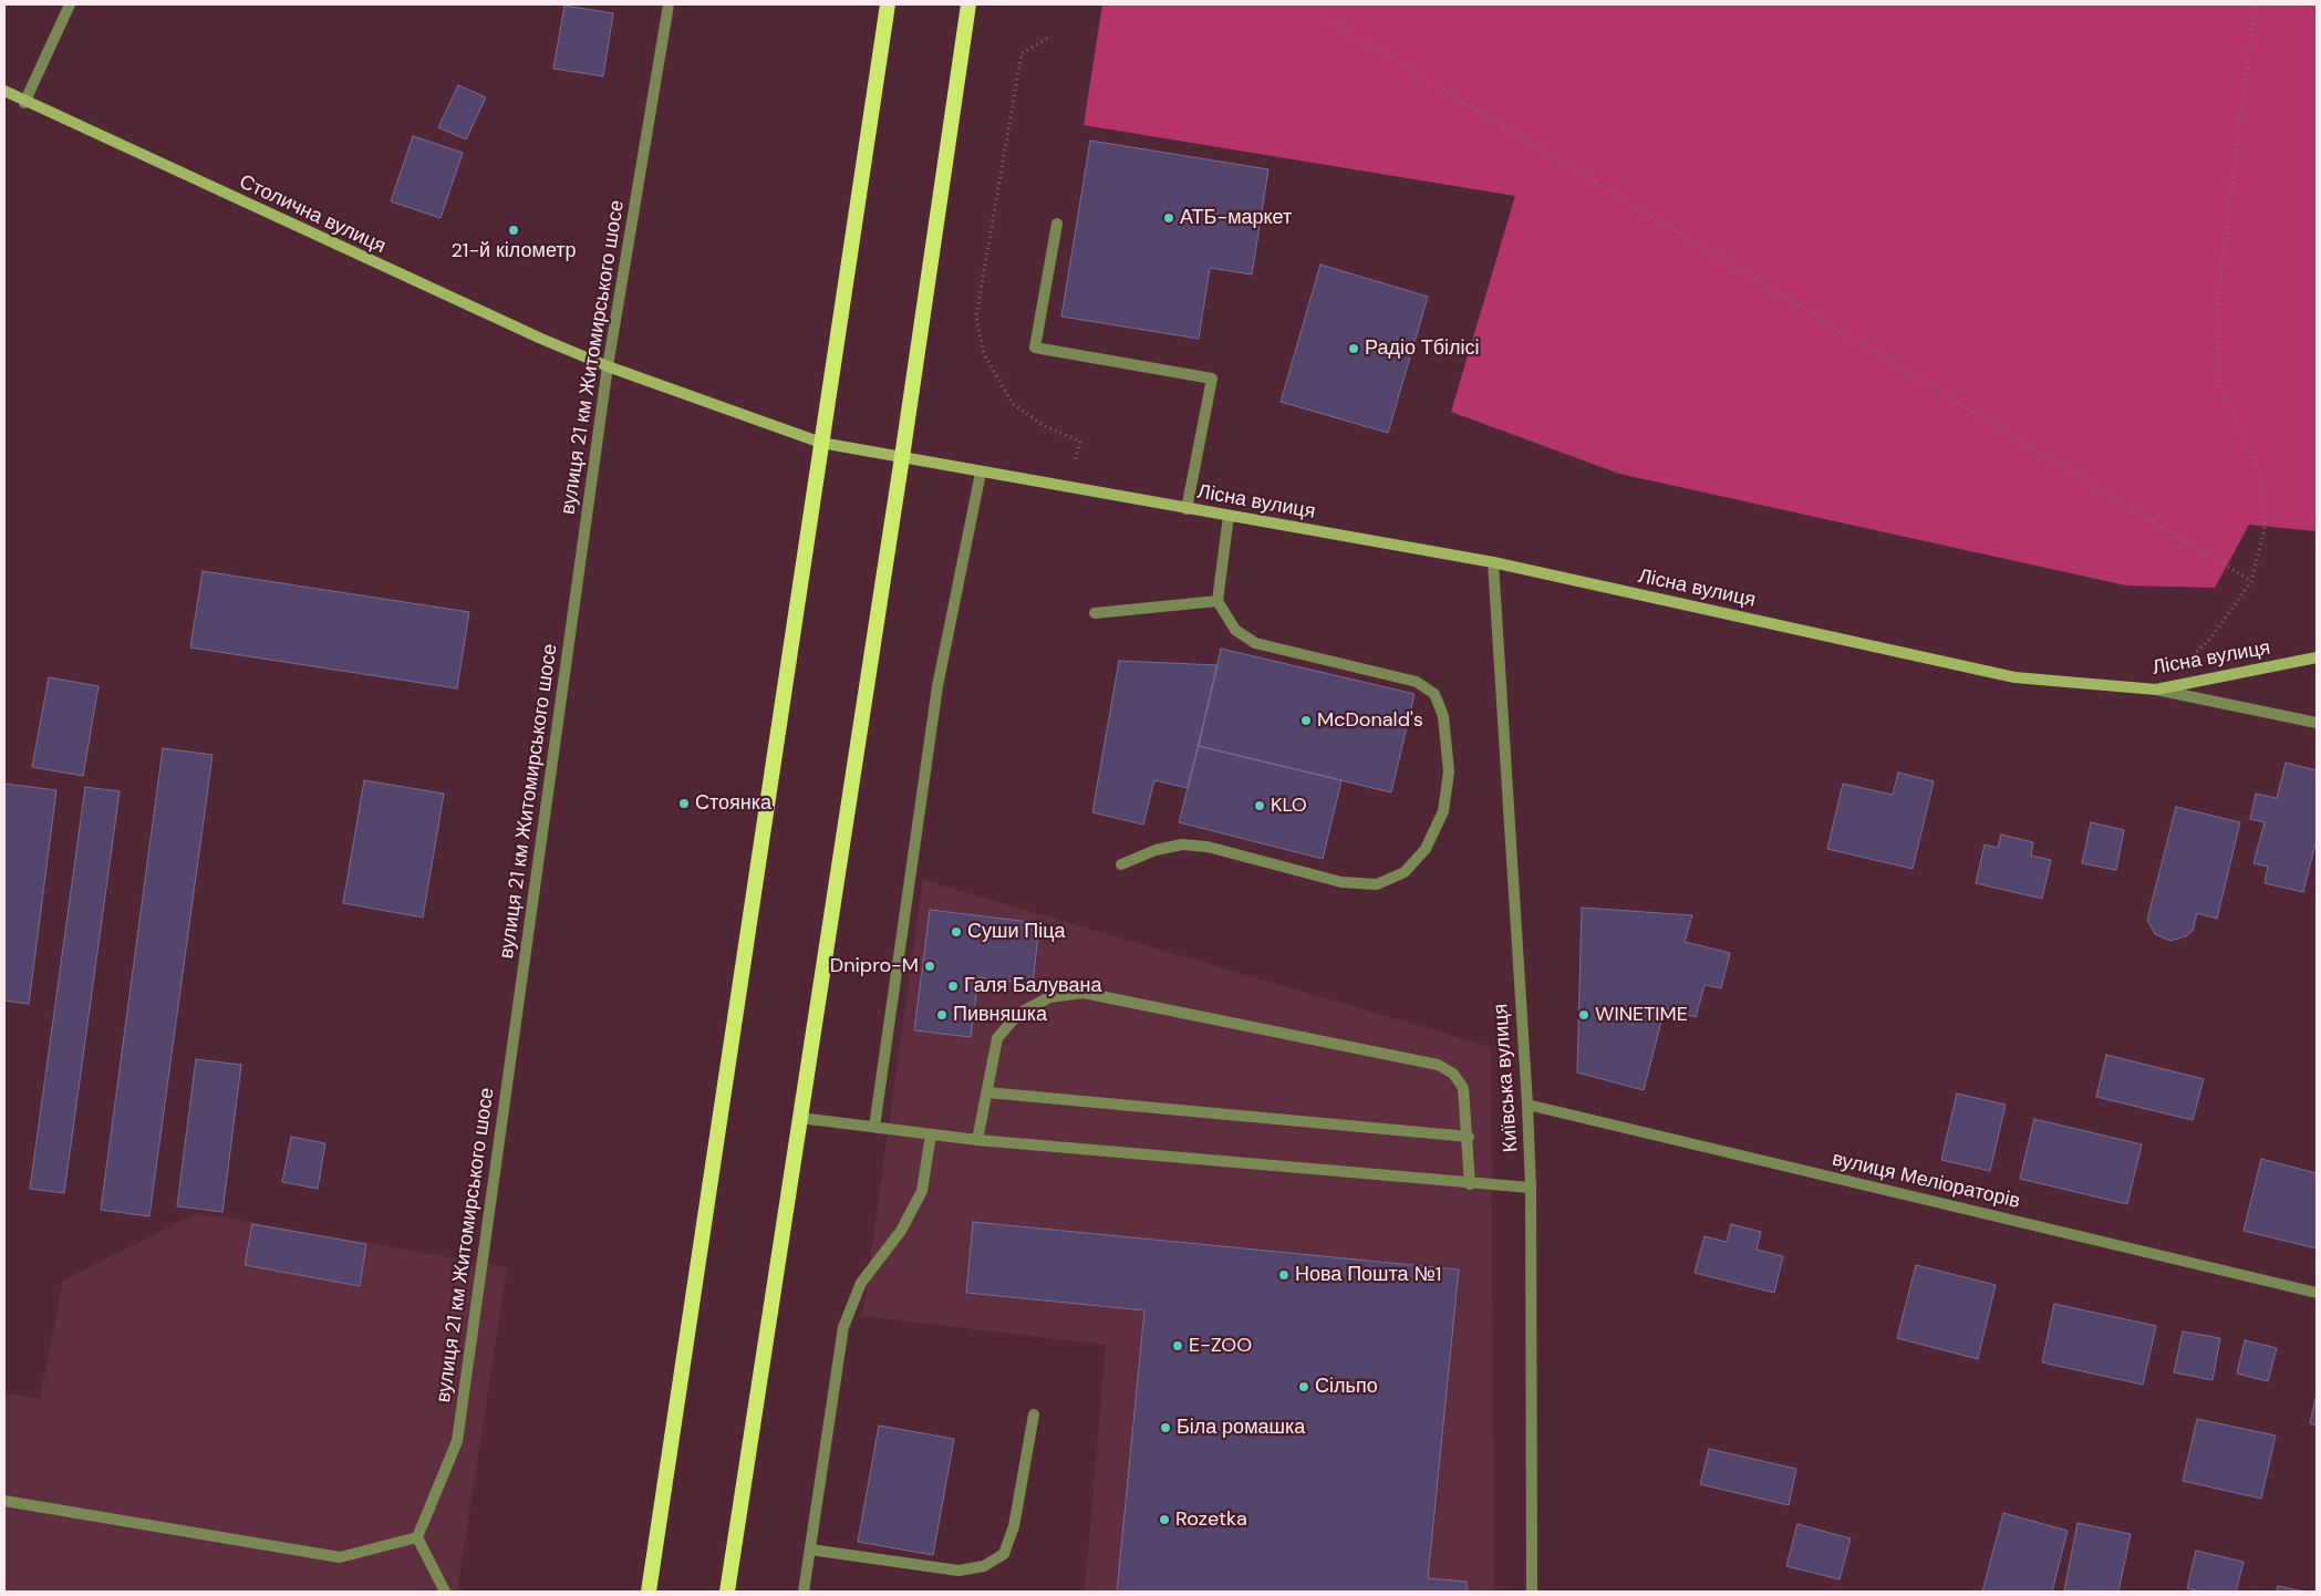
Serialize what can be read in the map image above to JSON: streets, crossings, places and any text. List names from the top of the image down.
{
  "streets": {
    "main road": ["Столична вулиця", "Лісна вулиця"],
    "street": ["вулиця 21 км Житомирського шосе", "Київська вулиця", "вулиця Меліораторів"]
  },
  "crossings": [
    ["Столична вулиця", "вулиця 21 км Житомирського шосе"],
    ["Столична вулиця", "Лісна вулиця"],
    ["Лісна вулиця", "Київська вулиця"],
    ["Київська вулиця", "вулиця Меліораторів"]
  ],
  "places": [
    "АТБ-маркет",
    "21-й кілометр",
    "Радіо Тбілісі",
    "McDonald's",
    "Стоянка",
    "KLO",
    "Суши Піца",
    "Dnipro-M",
    "Галя Балувана",
    "Пивняшка",
    "WINETIME",
    "Нова Пошта №1",
    "E-ZOO",
    "Сільпо",
    "Біла ромашка",
    "Rozetka"
  ]
}
